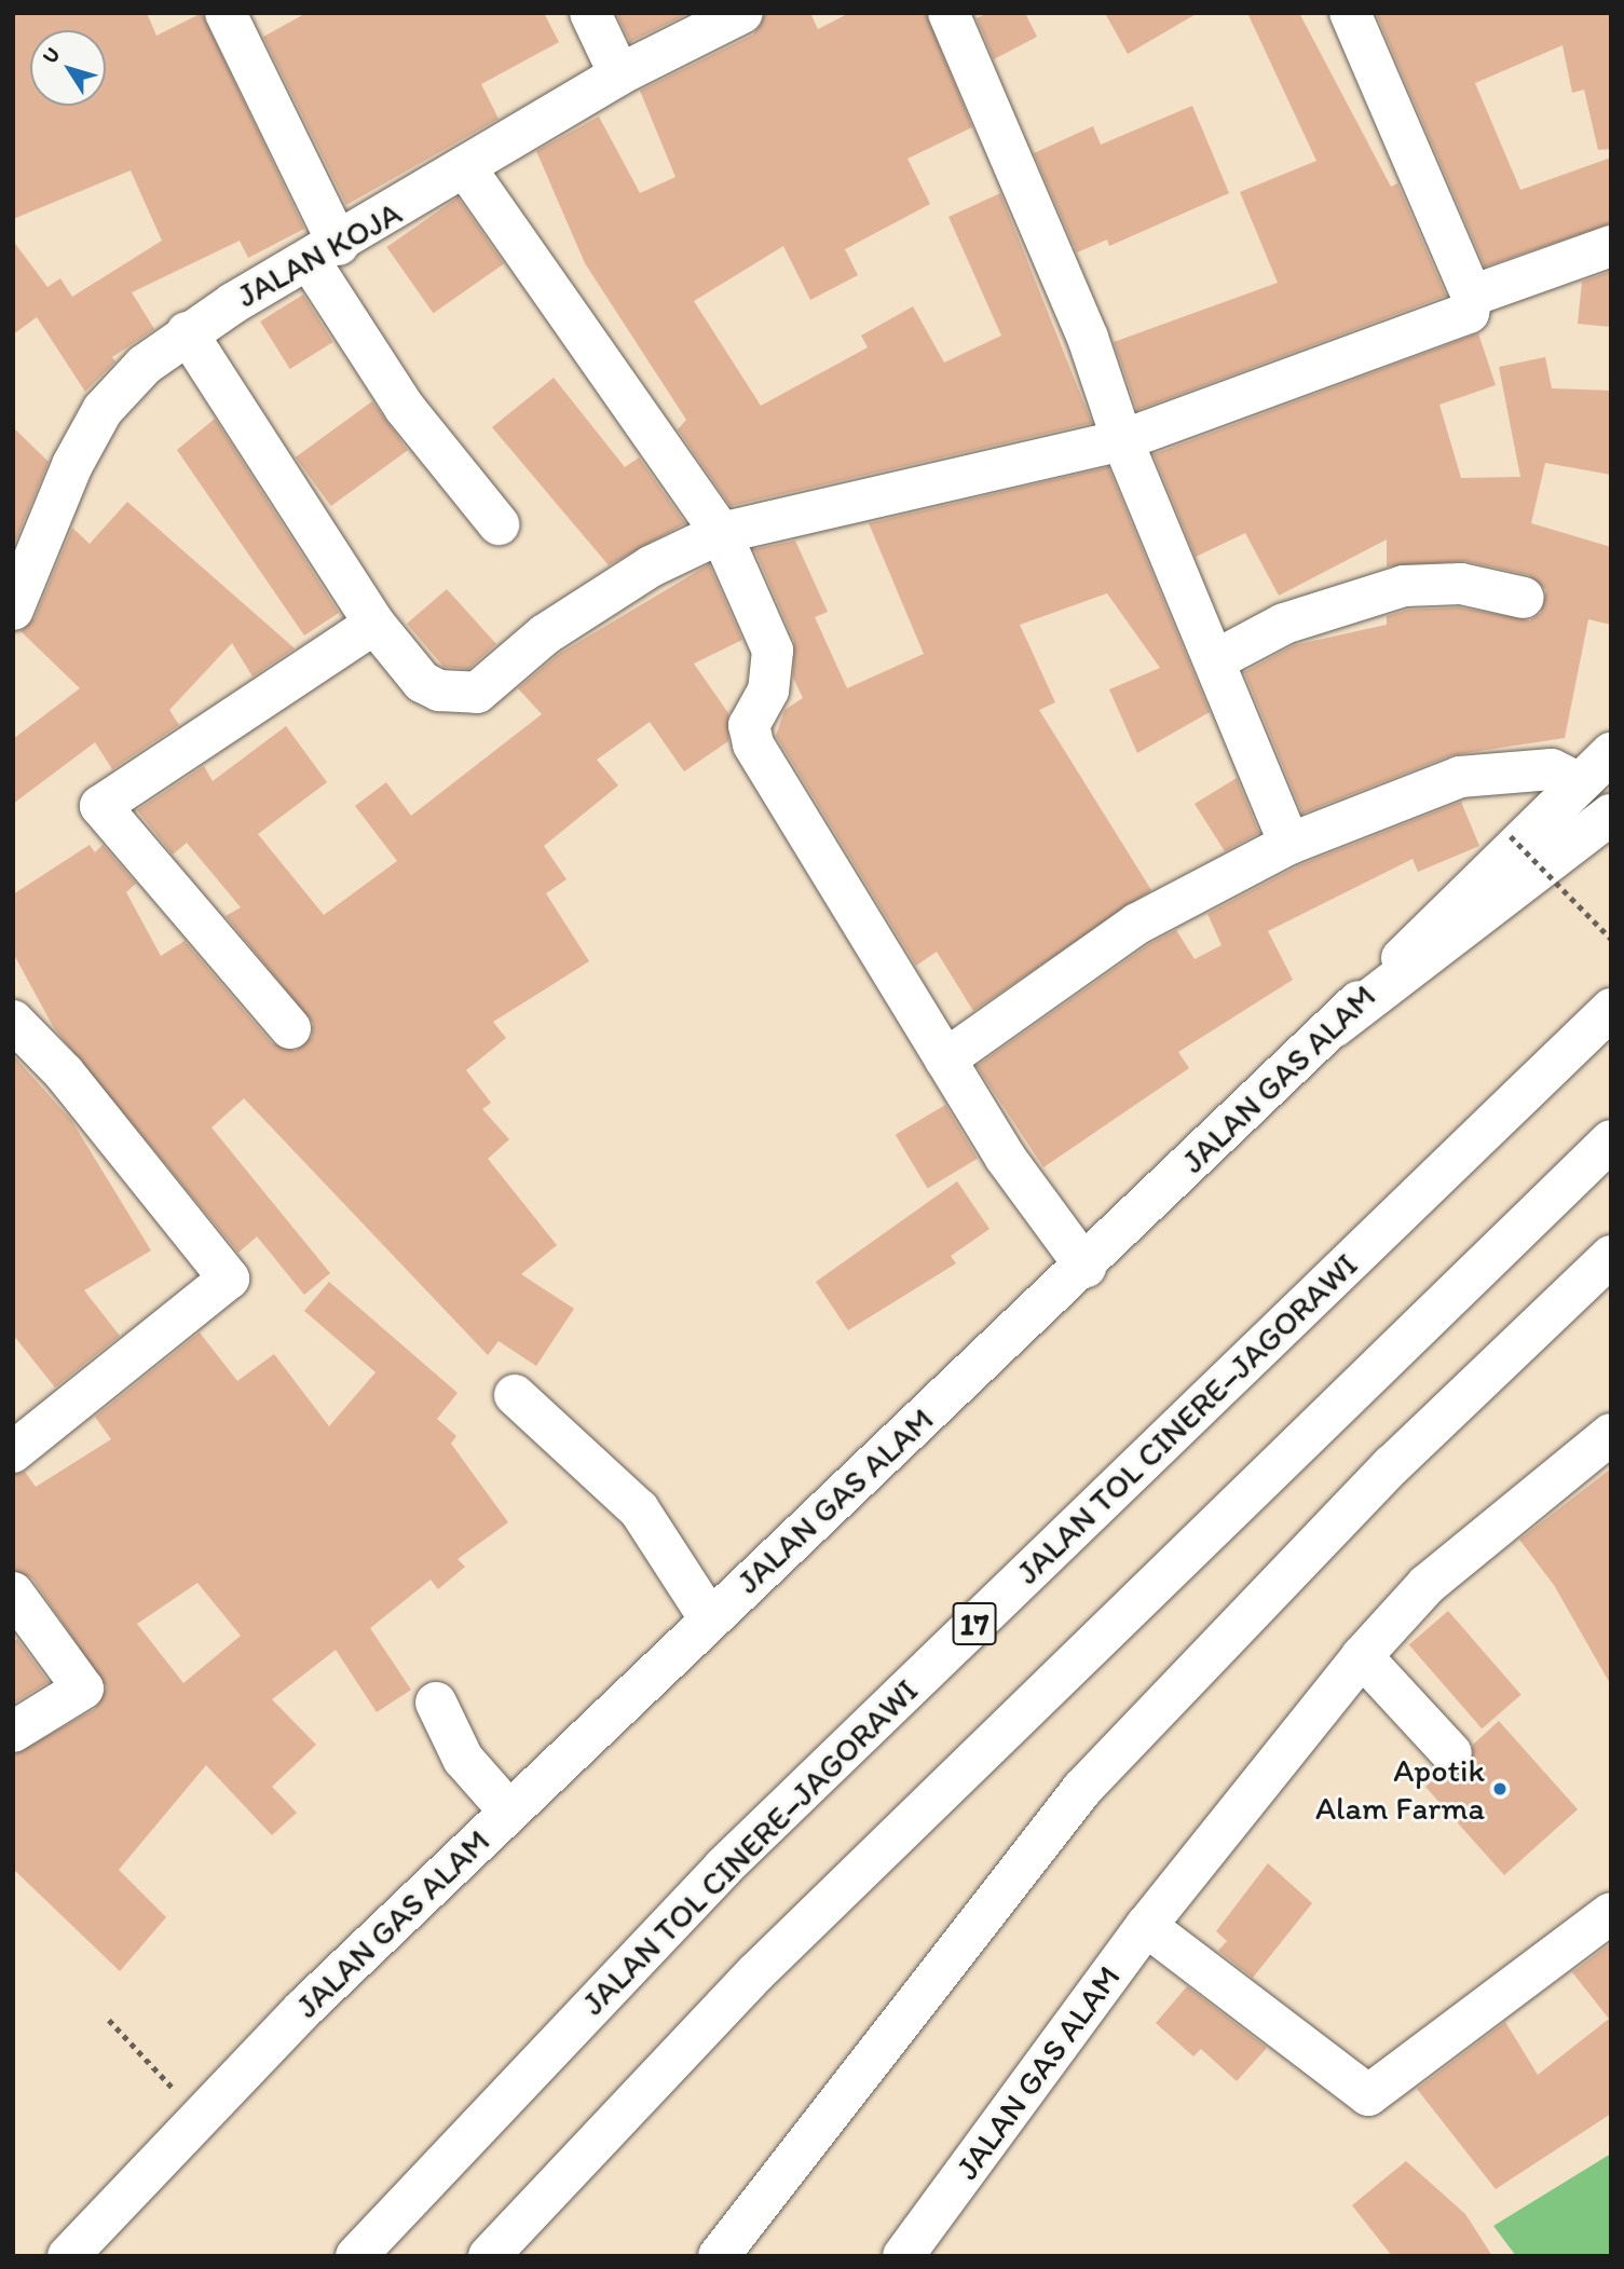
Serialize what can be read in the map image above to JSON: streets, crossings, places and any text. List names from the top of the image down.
{
  "streets": {
    "main road": [
      "JALAN KOJA",
      "JALAN GAS ALAM",
      "JALAN TOL CINERE–JAGORAWI",
      "17"
    ]
  },
  "places": ["Apotik Alam Farma"],
  "north": "top left"
}
